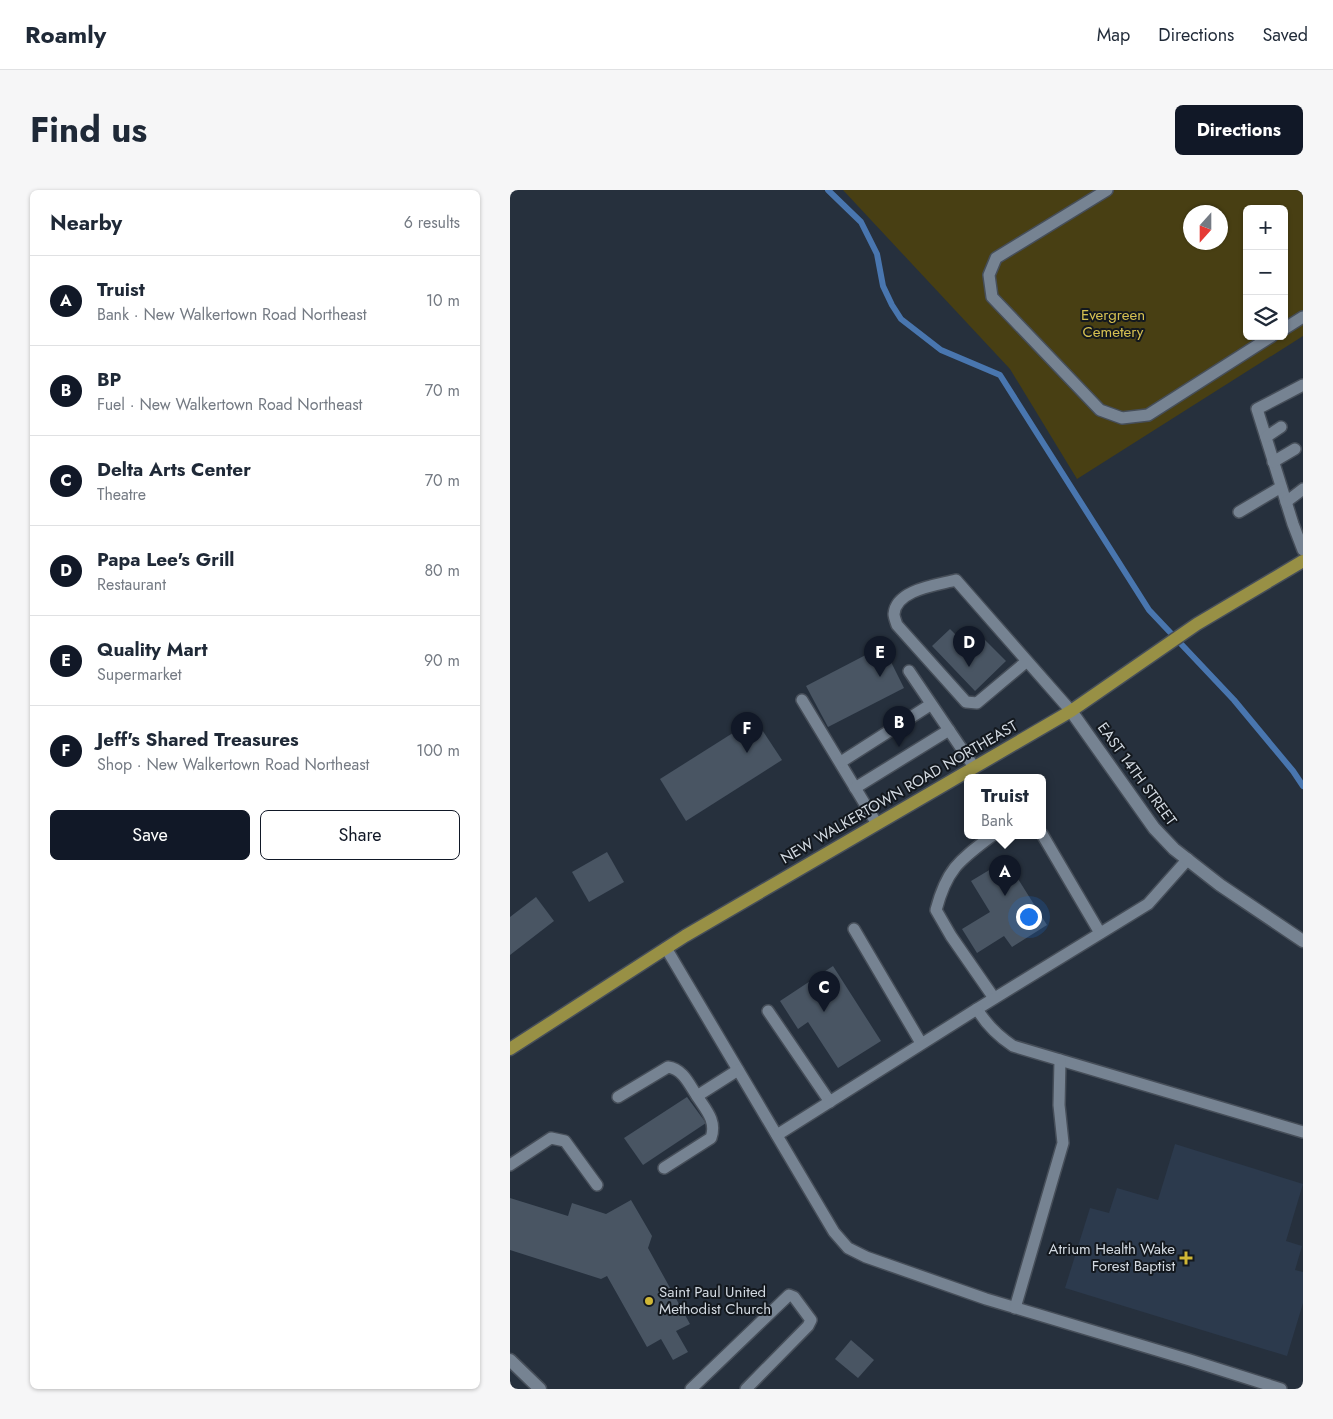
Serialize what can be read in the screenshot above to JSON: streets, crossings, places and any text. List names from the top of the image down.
{
  "streets": {
    "main road": ["EAST 14TH STREET", "NEW WALKERTOWN ROAD NORTHEAST"]
  },
  "crossings": [
    ["EAST 14TH STREET", "NEW WALKERTOWN ROAD NORTHEAST"]
  ],
  "parks": ["Evergreen Cemetery"],
  "places": {
    "health": ["Atrium Health Wake Forest Baptist"],
    "other": ["Saint Paul United Methodist Church"]
  },
  "north": "bottom",
  "page": {
    "header": "Roamly",
    "nav": ["Map", "Directions", "Saved"],
    "title": "Find us",
    "buttons": [
      "Directions",
      ["Save", "Share"]
    ],
    "heading": ["Nearby", "6 results"],
    "map_buttons": ["+", "−"],
    "list": [
      {
        "mark": "A",
        "name": "Truist",
        "note": "Bank · New Walkertown Road Northeast",
        "value": "10 m"
      },
      {
        "mark": "B",
        "name": "BP",
        "note": "Fuel · New Walkertown Road Northeast",
        "value": "70 m"
      },
      {
        "mark": "C",
        "name": "Delta Arts Center",
        "note": "Theatre",
        "value": "70 m"
      },
      {
        "mark": "D",
        "name": "Papa Lee's Grill",
        "note": "Restaurant",
        "value": "80 m"
      },
      {
        "mark": "E",
        "name": "Quality Mart",
        "note": "Supermarket",
        "value": "90 m"
      },
      {
        "mark": "F",
        "name": "Jeff's Shared Treasures",
        "note": "Shop · New Walkertown Road Northeast",
        "value": "100 m"
      }
    ],
    "pins": [
      "D",
      "E",
      "B",
      "F",
      "A",
      "C"
    ],
    "popup": ["Truist", "Bank"]
  }
}
